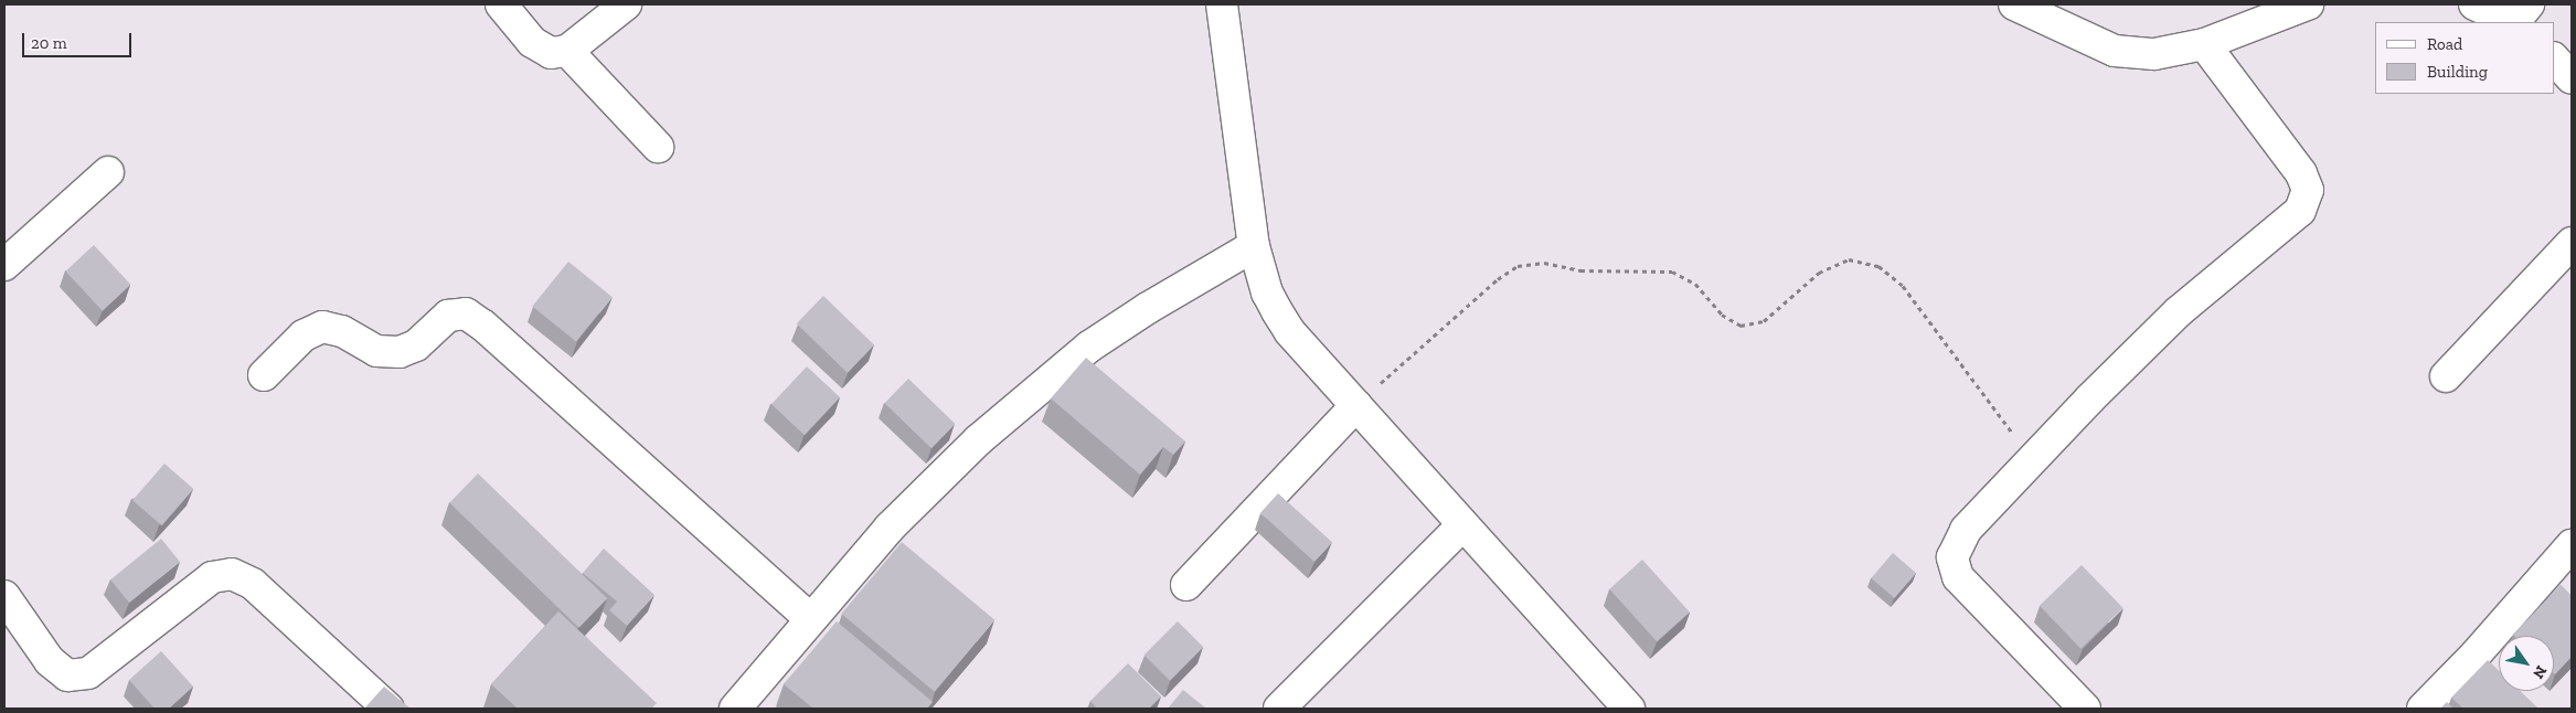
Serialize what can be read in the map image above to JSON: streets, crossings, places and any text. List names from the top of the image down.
{
  "legend": ["Road", "Building"],
  "scale_bar": "20 m",
  "north": "bottom right"
}
